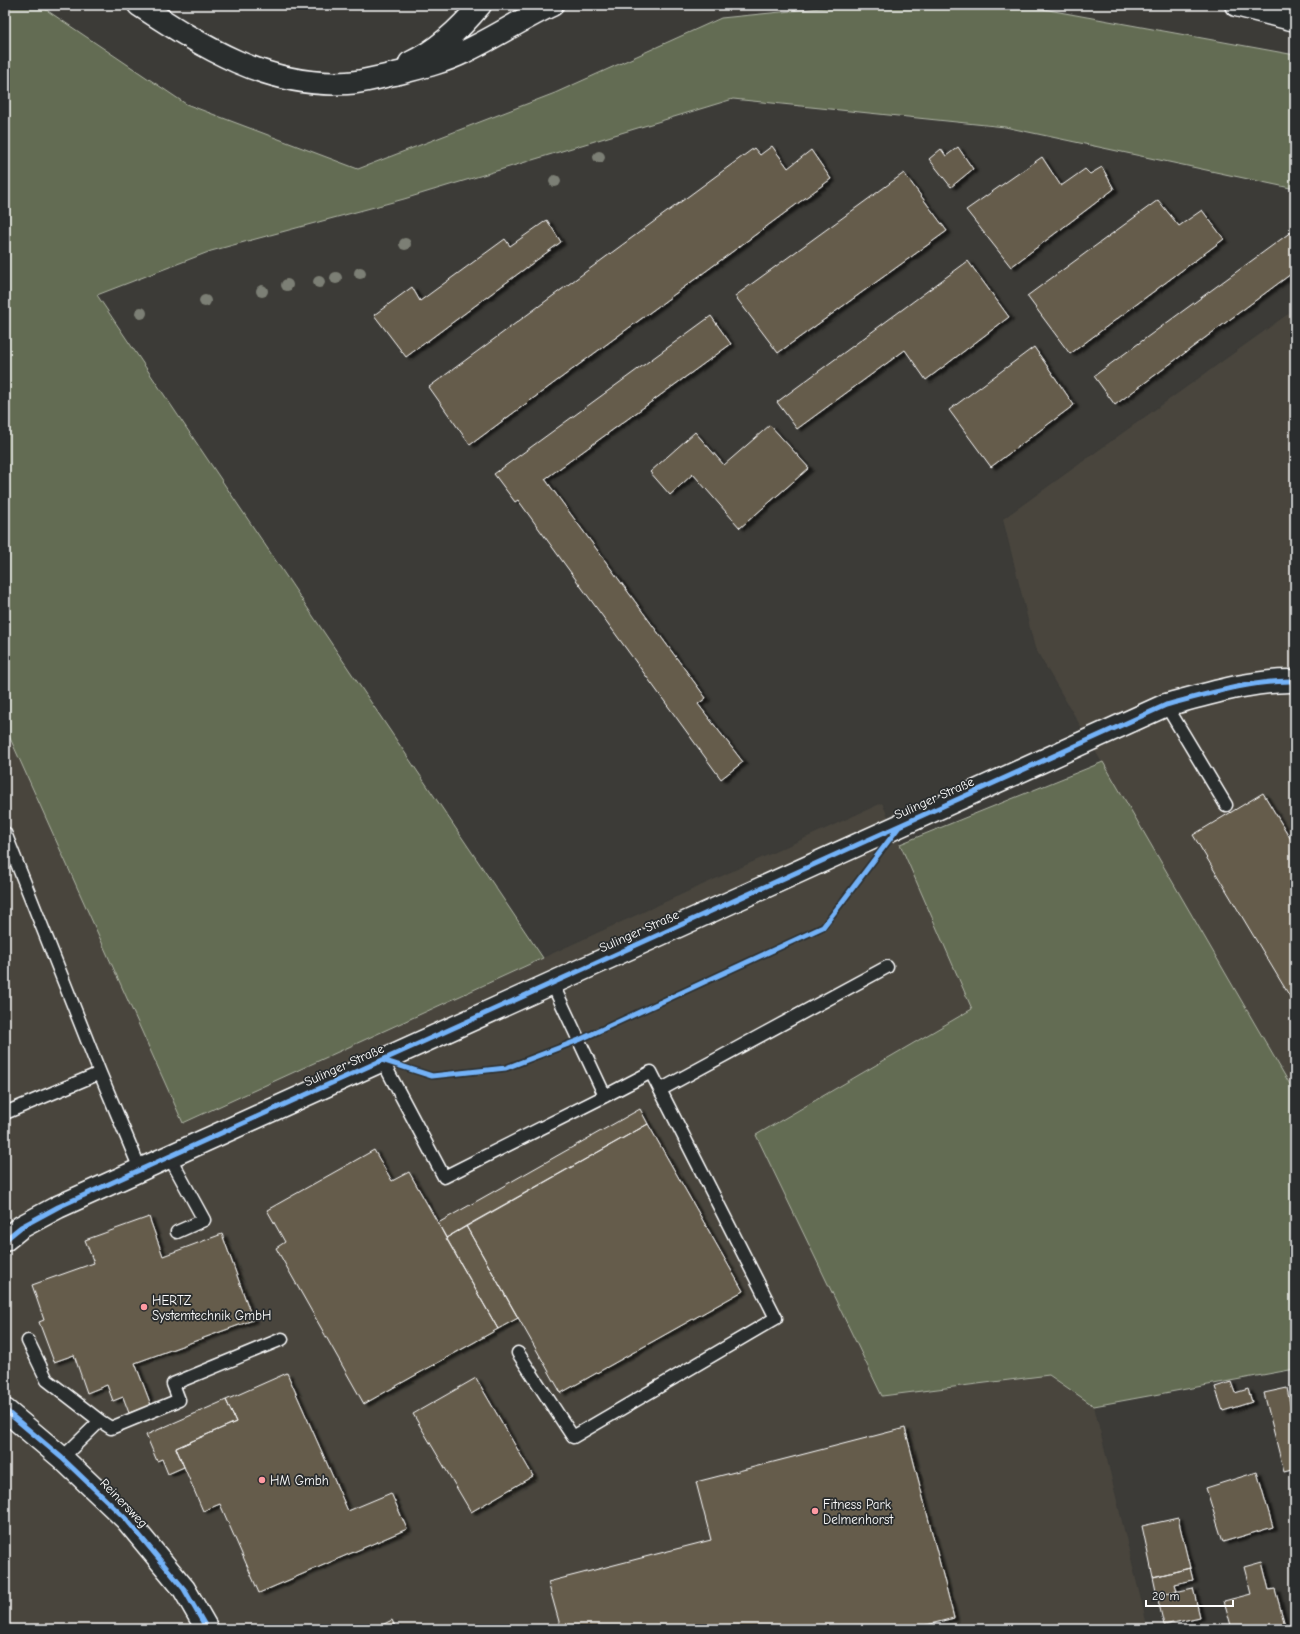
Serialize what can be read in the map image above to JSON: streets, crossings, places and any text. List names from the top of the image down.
{
  "streets": {
    "main road": ["Sulinger Straße", "Reinersweg"]
  },
  "places": ["HERTZ Systemtechnik GmbH", "HM Gmbh", "Fitness Park Delmenhorst"],
  "scale_bar": "20 m"
}
